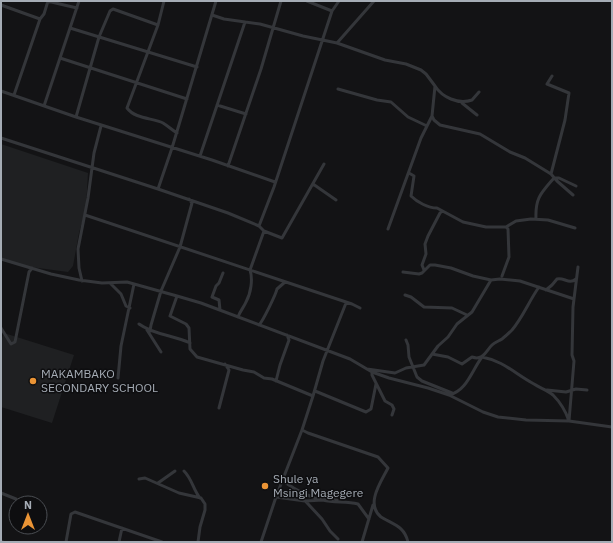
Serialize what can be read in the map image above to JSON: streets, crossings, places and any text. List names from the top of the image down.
{
  "places": ["MAKAMBAKO SECONDARY SCHOOL", "Shule ya Msingi Magegere"],
  "north": "top"
}
